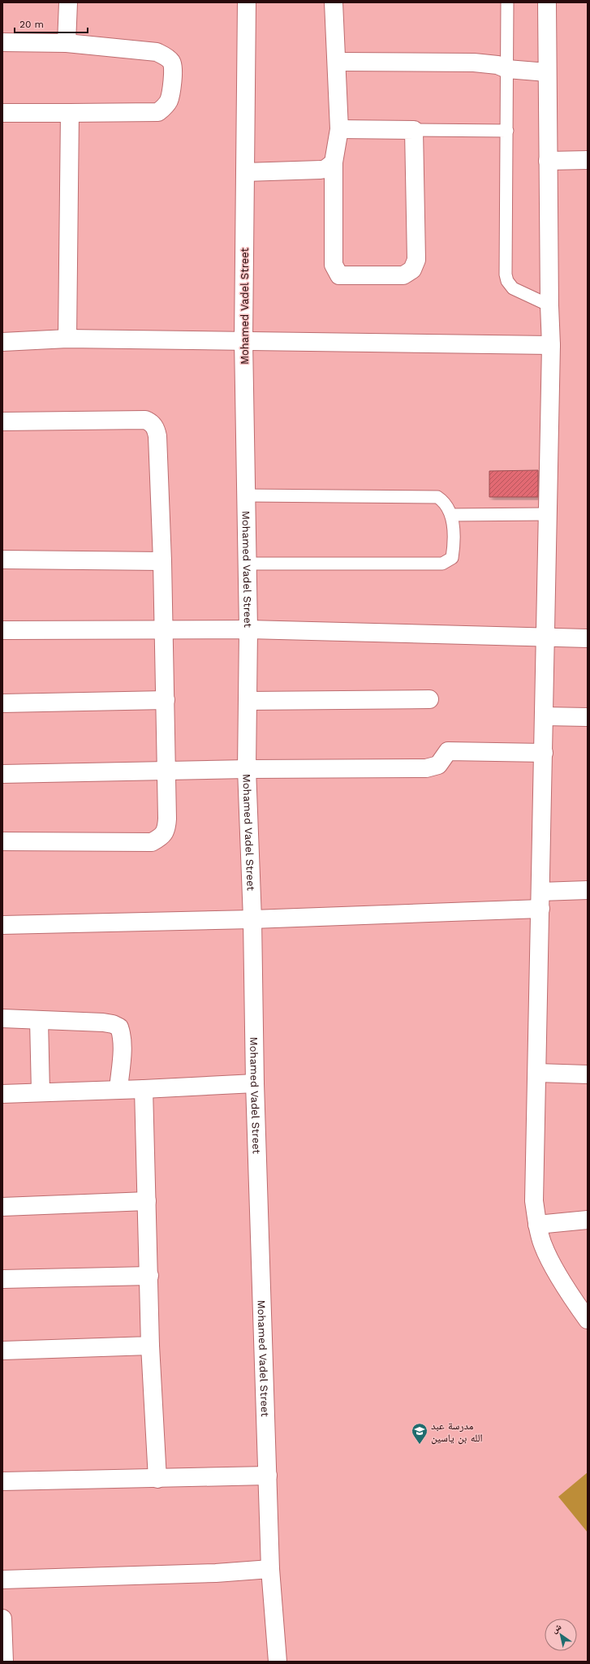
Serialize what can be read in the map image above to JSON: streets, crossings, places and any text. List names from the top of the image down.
{
  "streets": {
    "street": ["Mohamed Vadel Street"]
  },
  "places": {
    "school or university": ["مدرسة عبد الله بن ياسين"]
  },
  "scale_bar": "20 m",
  "north": "top left"
}
